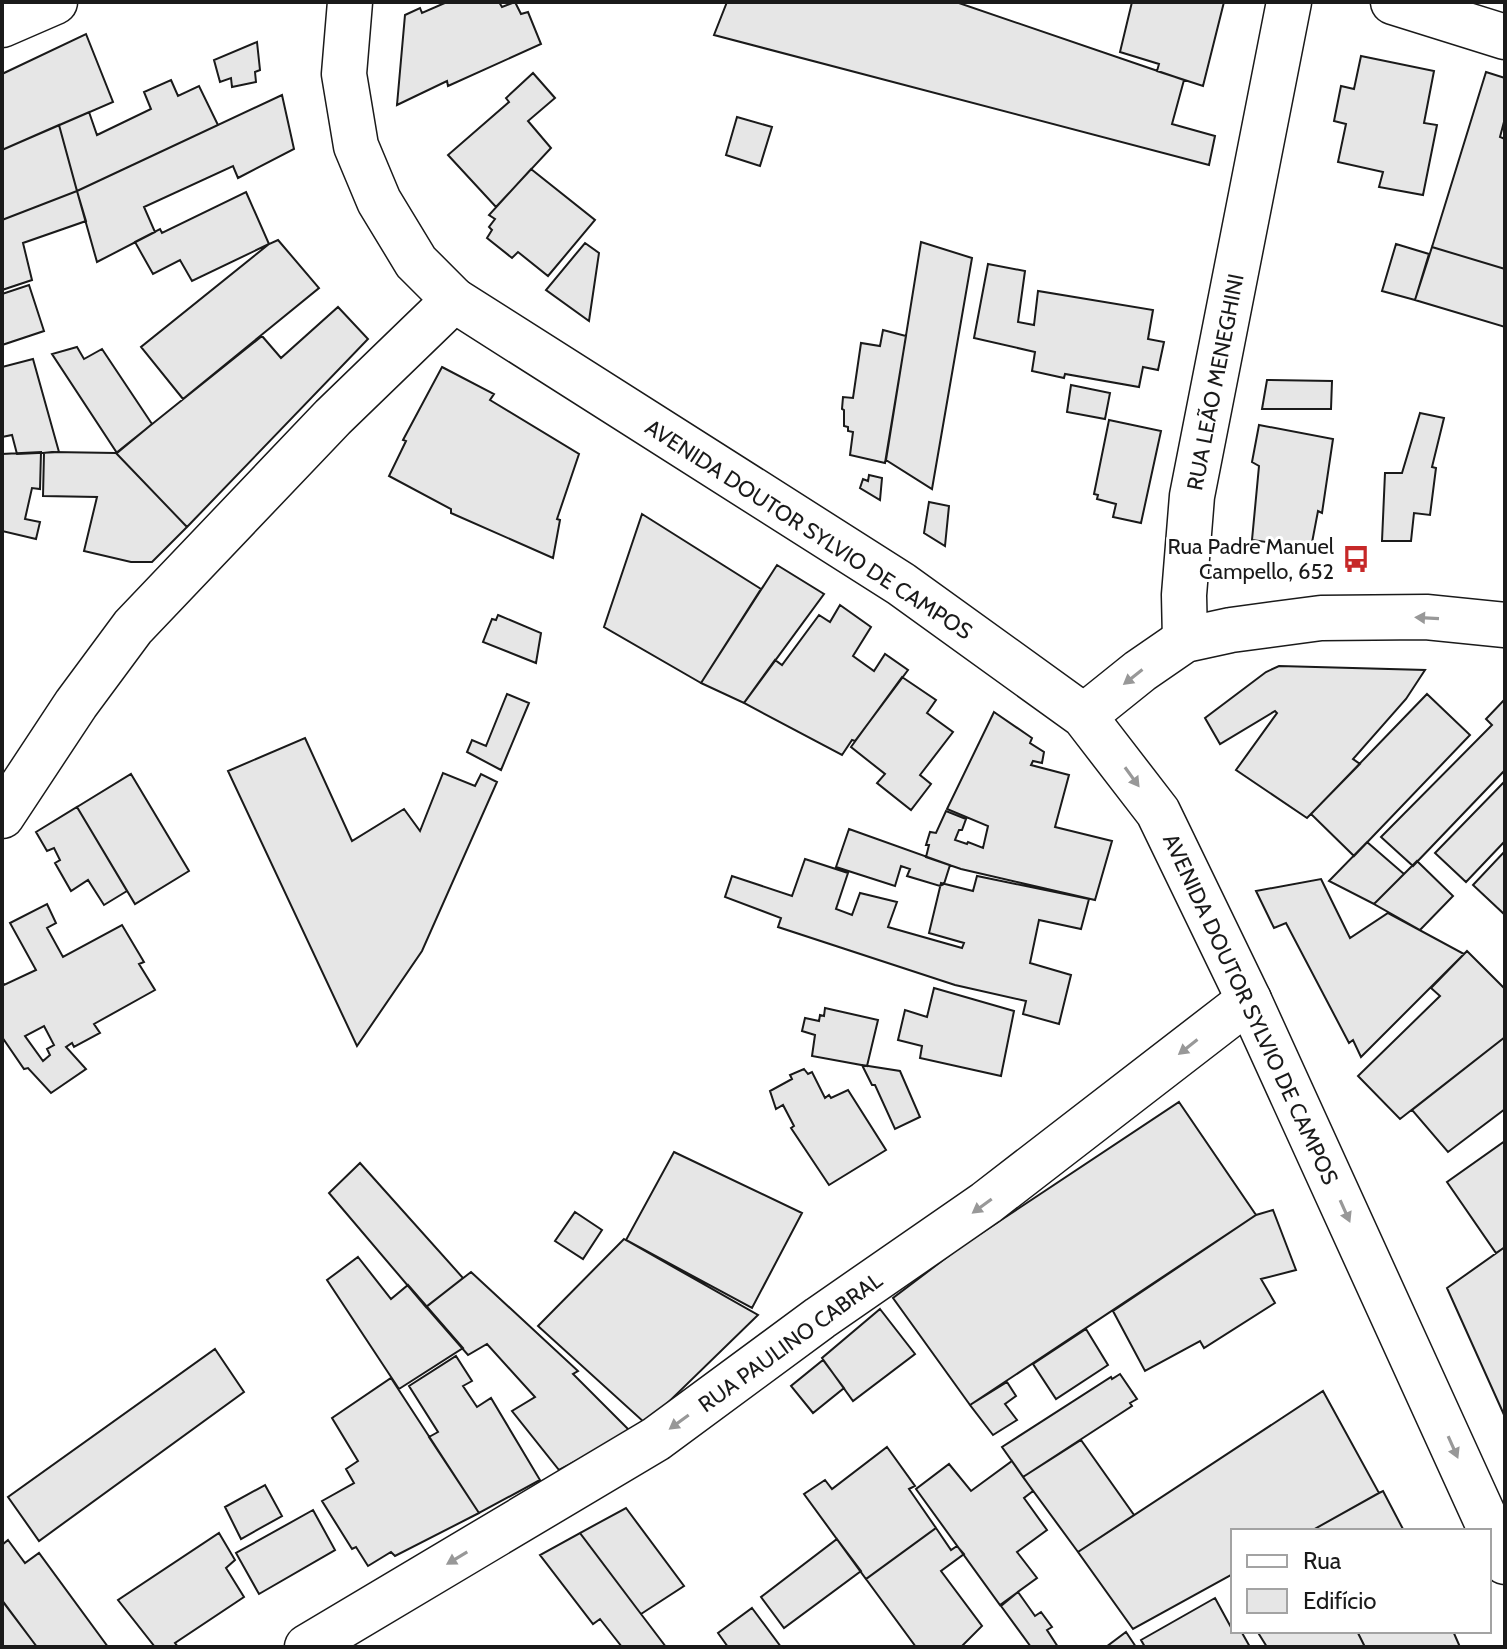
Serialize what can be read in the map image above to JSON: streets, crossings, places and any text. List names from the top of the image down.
{
  "streets": {
    "street": ["RUA LEÃO MENEGHINI", "AVENIDA DOUTOR SYLVIO DE CAMPOS", "RUA PAULINO CABRAL"]
  },
  "crossings": [
    ["AVENIDA DOUTOR SYLVIO DE CAMPOS", "RUA PAULINO CABRAL"]
  ],
  "one_way": ["AVENIDA DOUTOR SYLVIO DE CAMPOS", "RUA PAULINO CABRAL"],
  "places": {
    "bus stop": ["Rua Padre Manuel Campello, 652"]
  },
  "legend": ["Rua", "Edifício"]
}
